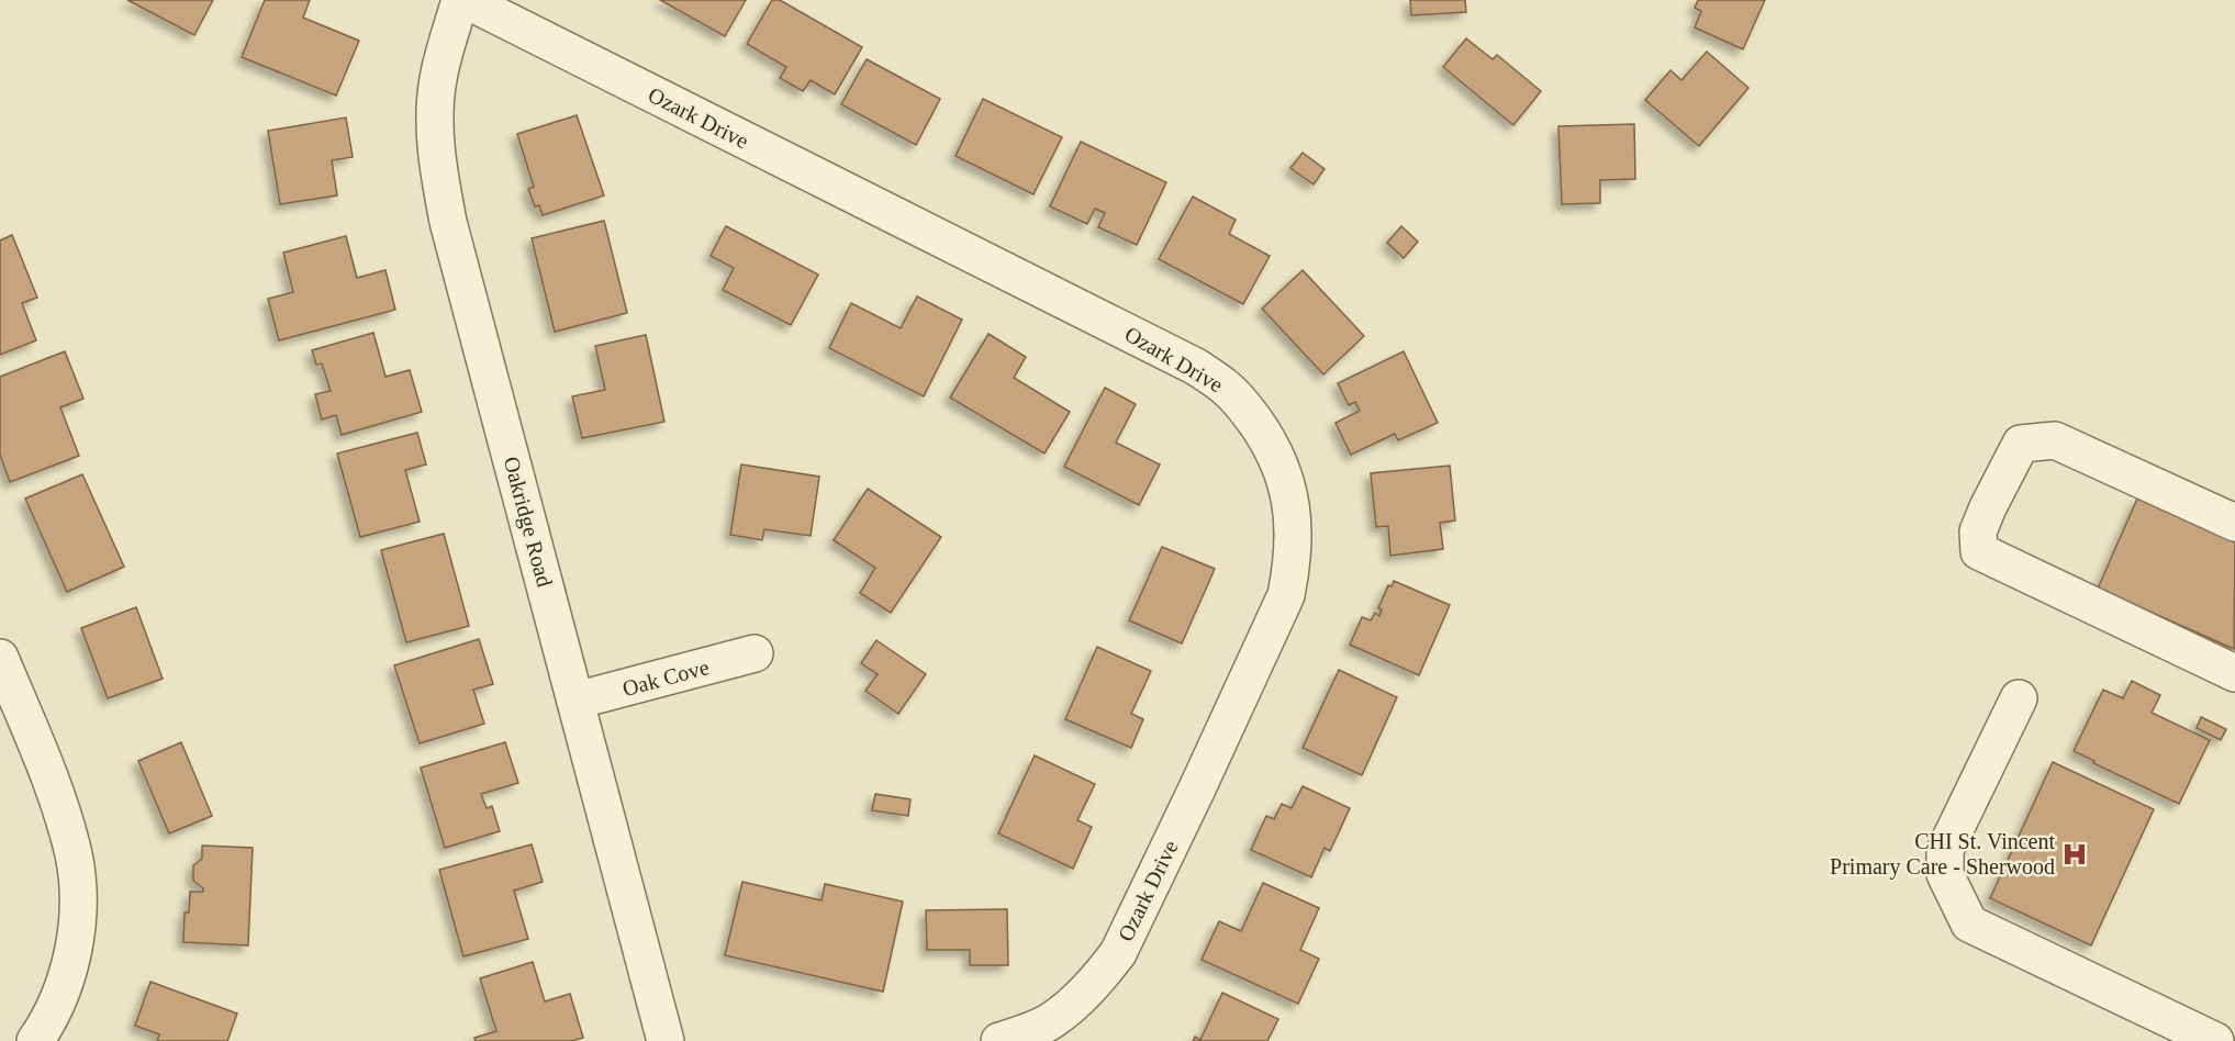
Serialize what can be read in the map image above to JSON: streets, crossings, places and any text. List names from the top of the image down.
{
  "streets": {
    "street": ["Ozark Drive", "Oakridge Road", "Oak Cove"]
  },
  "crossings": [
    ["Oakridge Road", "Oak Cove"]
  ],
  "places": {
    "hospital": ["CHI St. Vincent Primary Care - Sherwood"]
  }
}
